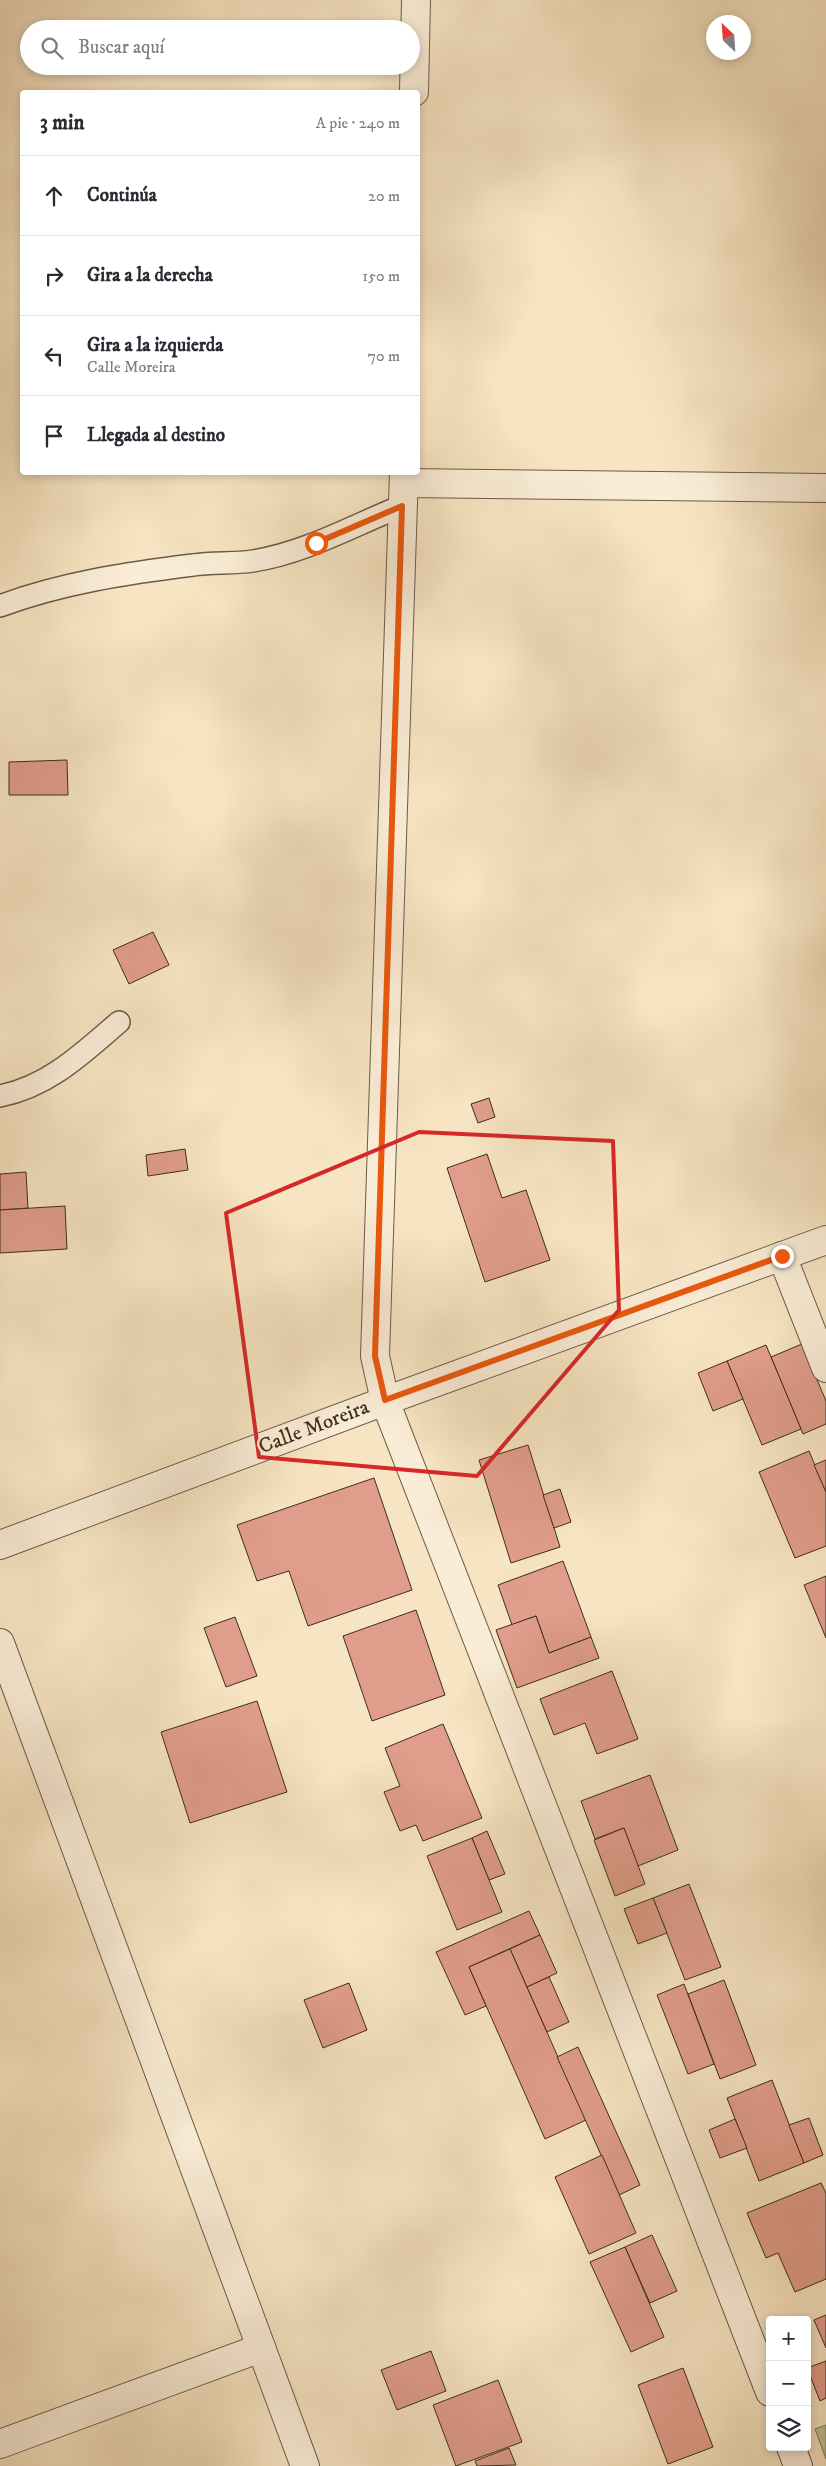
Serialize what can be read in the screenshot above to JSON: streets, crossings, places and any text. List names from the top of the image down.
{
  "streets": {
    "street": ["Calle Moreira"]
  },
  "north": "top left",
  "page": {
    "search": "Buscar aquí",
    "heading": ["3 min", "A pie · 240 m"],
    "list": [
      ["Continúa", "20 m"],
      ["Gira a la derecha", "150 m"],
      ["Gira a la izquierda", "Calle Moreira", "70 m"],
      "Llegada al destino"
    ],
    "map_buttons": ["+", "−"]
  }
}
